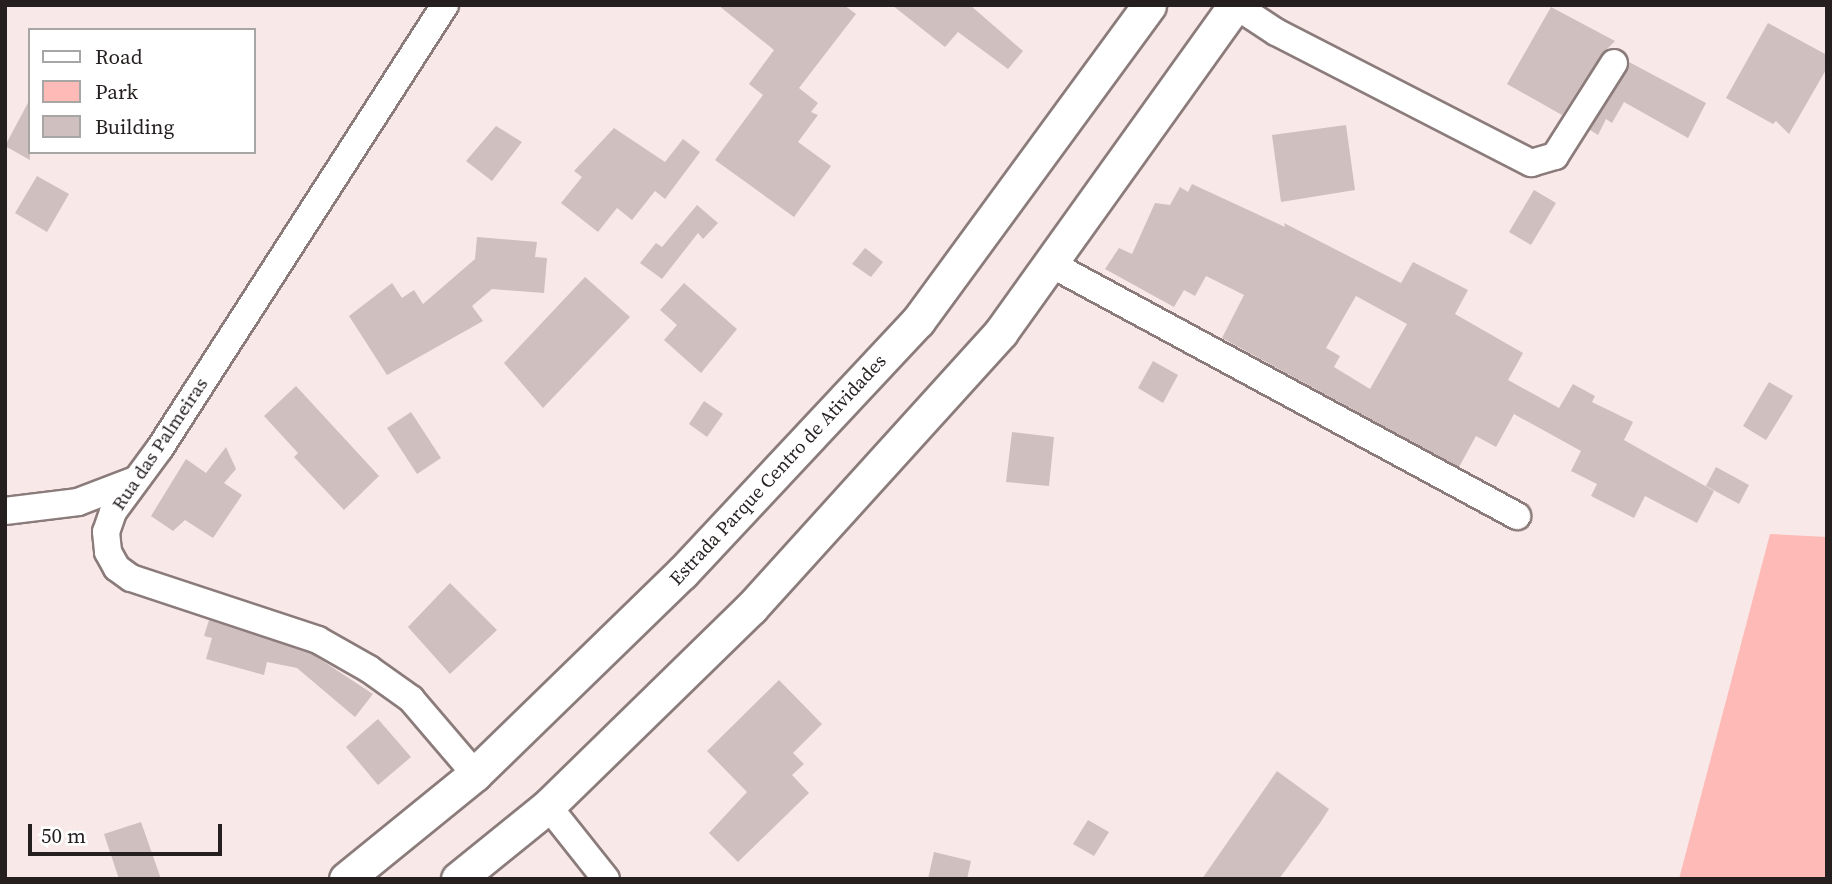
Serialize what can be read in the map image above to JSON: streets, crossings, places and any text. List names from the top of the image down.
{
  "streets": {
    "main road": ["Estrada Parque Centro de Atividades"],
    "street": ["Rua das Palmeiras"]
  },
  "crossings": [
    ["Rua das Palmeiras", "Estrada Parque Centro de Atividades"]
  ],
  "legend": ["Road", "Park", "Building"],
  "scale_bar": "50 m"
}
